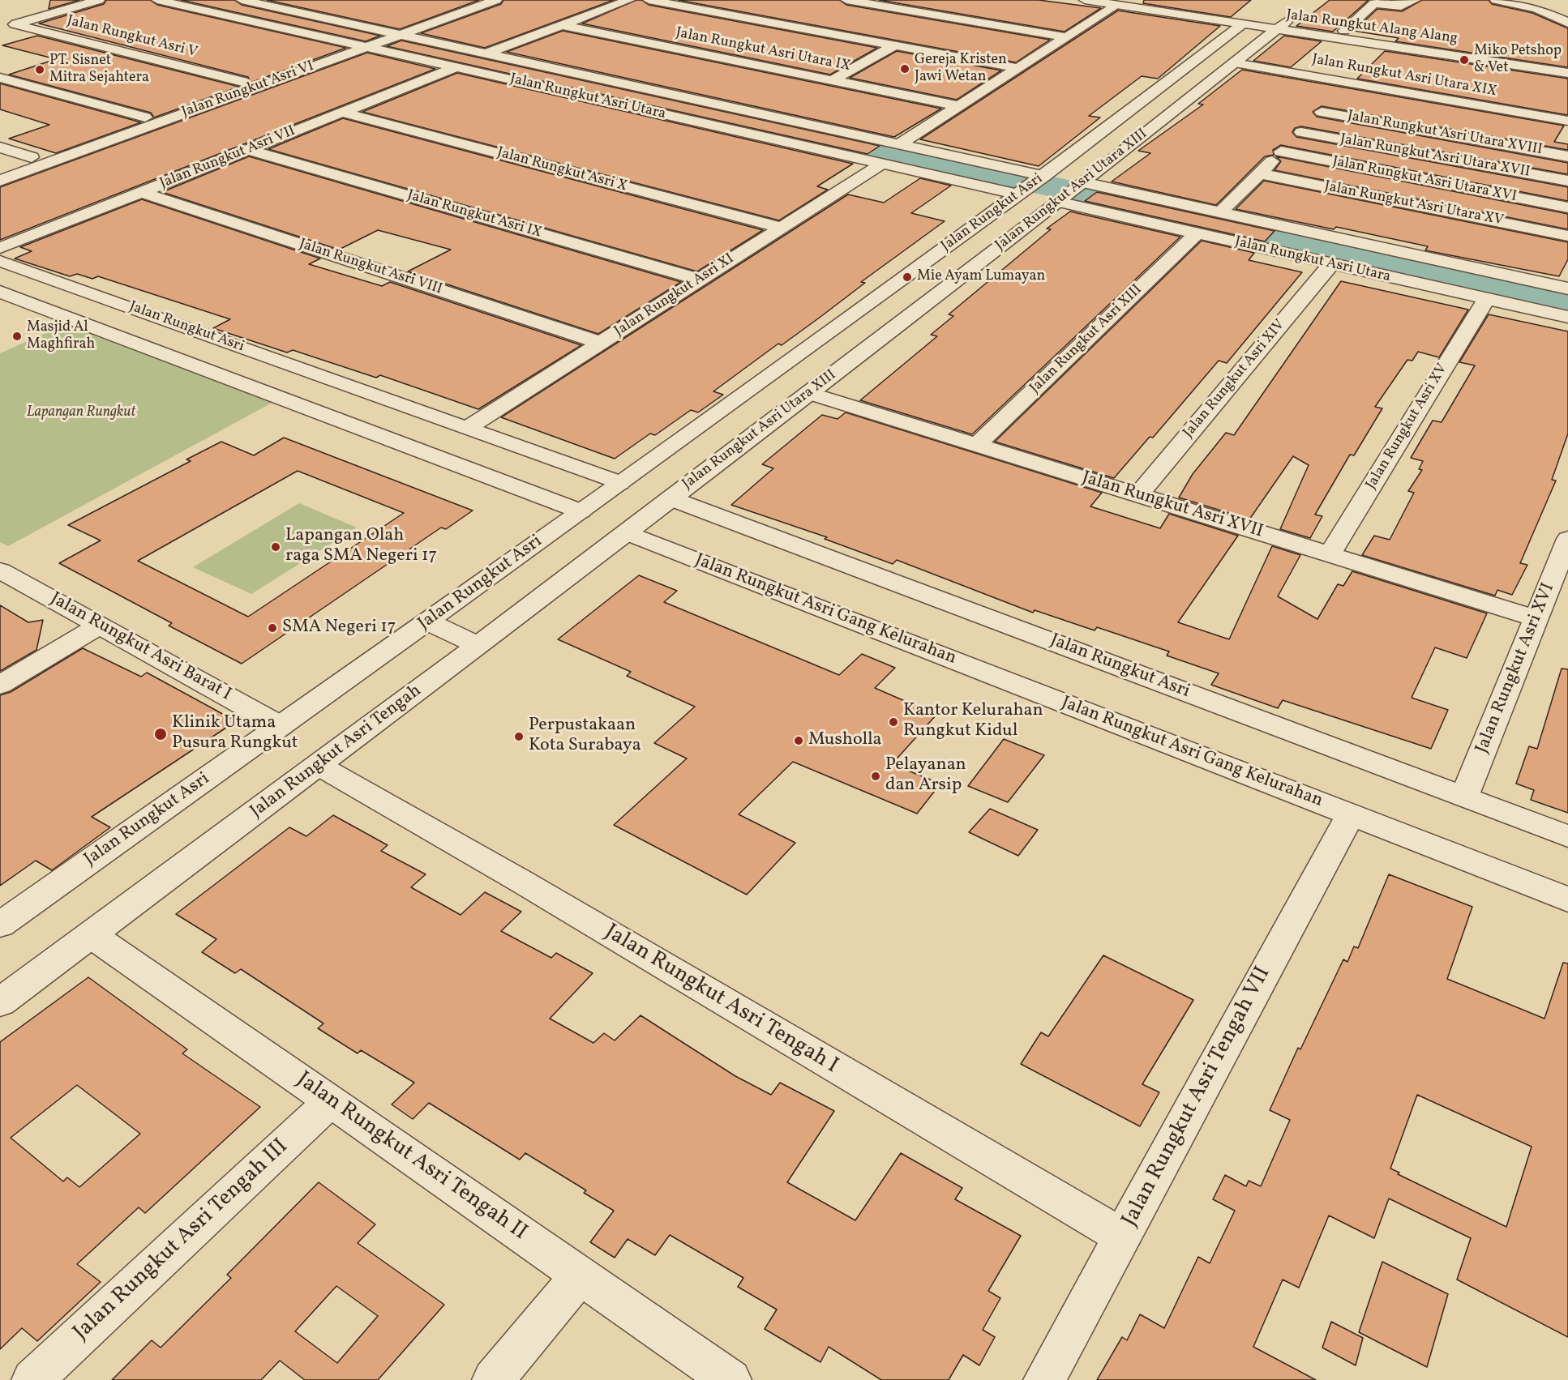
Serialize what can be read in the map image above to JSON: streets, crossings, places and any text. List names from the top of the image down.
{
  "streets": {
    "street": [
      "Jalan Rungkut Alang Alang",
      "Jalan Rungkut Asri V",
      "Jalan Rungkut Asri Utara IX",
      "Jalan Rungkut Asri Utara XIX",
      "Jalan Rungkut Asri VI",
      "Jalan Rungkut Asri Utara",
      "Jalan Rungkut Asri Utara XVIII",
      "Jalan Rungkut Asri Utara XVII",
      "Jalan Rungkut Asri VII",
      "Jalan Rungkut Asri X",
      "Jalan Rungkut Asri Utara XVI",
      "Jalan Rungkut Asri Utara XIII",
      "Jalan Rungkut Asri Utara XV",
      "Jalan Rungkut Asri",
      "Jalan Rungkut Asri IX",
      "Jalan Rungkut Asri VIII",
      "Jalan Rungkut Asri XI",
      "Jalan Rungkut Asri XIII",
      "Jalan Rungkut Asri XIV",
      "Jalan Rungkut Asri XV",
      "Jalan Rungkut Asri XVII",
      "Jalan Rungkut Asri Gang Kelurahan",
      "Jalan Rungkut Asri Barat I",
      "Jalan Rungkut Asri XVI",
      "Jalan Rungkut Asri Tengah",
      "Jalan Rungkut Asri Tengah I",
      "Jalan Rungkut Asri Tengah VII",
      "Jalan Rungkut Asri Tengah II",
      "Jalan Rungkut Asri Tengah III"
    ]
  },
  "crossings": [
    ["Jalan Rungkut Alang Alang", "Jalan Rungkut Asri Utara XIII"],
    ["Jalan Rungkut Alang Alang", "Jalan Rungkut Asri"],
    ["Jalan Rungkut Asri V", "Jalan Rungkut Asri VI"],
    ["Jalan Rungkut Asri Utara XIX", "Jalan Rungkut Asri Utara XIII"],
    ["Jalan Rungkut Asri VI", "Jalan Rungkut Asri Utara"],
    ["Jalan Rungkut Asri Utara", "Jalan Rungkut Asri VII"],
    ["Jalan Rungkut Asri Utara", "Jalan Rungkut Asri Utara XIII"],
    ["Jalan Rungkut Asri Utara", "Jalan Rungkut Asri"],
    ["Jalan Rungkut Asri Utara", "Jalan Rungkut Asri XI"],
    ["Jalan Rungkut Asri Utara", "Jalan Rungkut Asri XIII"],
    ["Jalan Rungkut Asri Utara", "Jalan Rungkut Asri XIV"],
    ["Jalan Rungkut Asri Utara", "Jalan Rungkut Asri XV"],
    ["Jalan Rungkut Asri VII", "Jalan Rungkut Asri X"],
    ["Jalan Rungkut Asri VII", "Jalan Rungkut Asri IX"],
    ["Jalan Rungkut Asri VII", "Jalan Rungkut Asri VIII"],
    ["Jalan Rungkut Asri X", "Jalan Rungkut Asri XI"],
    ["Jalan Rungkut Asri Utara XIII", "Jalan Rungkut Asri"],
    ["Jalan Rungkut Asri Utara XIII", "Jalan Rungkut Asri XVII"],
    ["Jalan Rungkut Asri Utara XIII", "Jalan Rungkut Asri Tengah"],
    ["Jalan Rungkut Asri", "Jalan Rungkut Asri XI"],
    ["Jalan Rungkut Asri", "Jalan Rungkut Asri Barat I"],
    ["Jalan Rungkut Asri", "Jalan Rungkut Asri XVI"],
    ["Jalan Rungkut Asri", "Jalan Rungkut Asri Tengah"],
    ["Jalan Rungkut Asri IX", "Jalan Rungkut Asri XI"],
    ["Jalan Rungkut Asri VIII", "Jalan Rungkut Asri XI"],
    ["Jalan Rungkut Asri XIII", "Jalan Rungkut Asri XVII"],
    ["Jalan Rungkut Asri XIV", "Jalan Rungkut Asri XVII"],
    ["Jalan Rungkut Asri XV", "Jalan Rungkut Asri XVII"],
    ["Jalan Rungkut Asri XVII", "Jalan Rungkut Asri XVI"],
    ["Jalan Rungkut Asri Gang Kelurahan", "Jalan Rungkut Asri Tengah"],
    ["Jalan Rungkut Asri Gang Kelurahan", "Jalan Rungkut Asri Tengah VII"],
    ["Jalan Rungkut Asri Tengah", "Jalan Rungkut Asri Tengah I"],
    ["Jalan Rungkut Asri Tengah", "Jalan Rungkut Asri Tengah II"],
    ["Jalan Rungkut Asri Tengah I", "Jalan Rungkut Asri Tengah VII"],
    ["Jalan Rungkut Asri Tengah II", "Jalan Rungkut Asri Tengah III"]
  ],
  "parks": ["Lapangan Rungkut"],
  "places": [
    "Miko Petshop & Vet",
    "Gereja Kristen Jawi Wetan",
    "PT. Sisnet Mitra Sejahtera",
    "Mie Ayam Lumayan",
    "Masjid Al Maghfirah",
    "Lapangan Olah raga SMA Negeri 17",
    "SMA Negeri 17",
    "Kantor Kelurahan Rungkut Kidul",
    "Klinik Utama Pusura Rungkut",
    "Perpustakaan Kota Surabaya",
    "Musholla",
    "Pelayanan dan Arsip"
  ]
}
